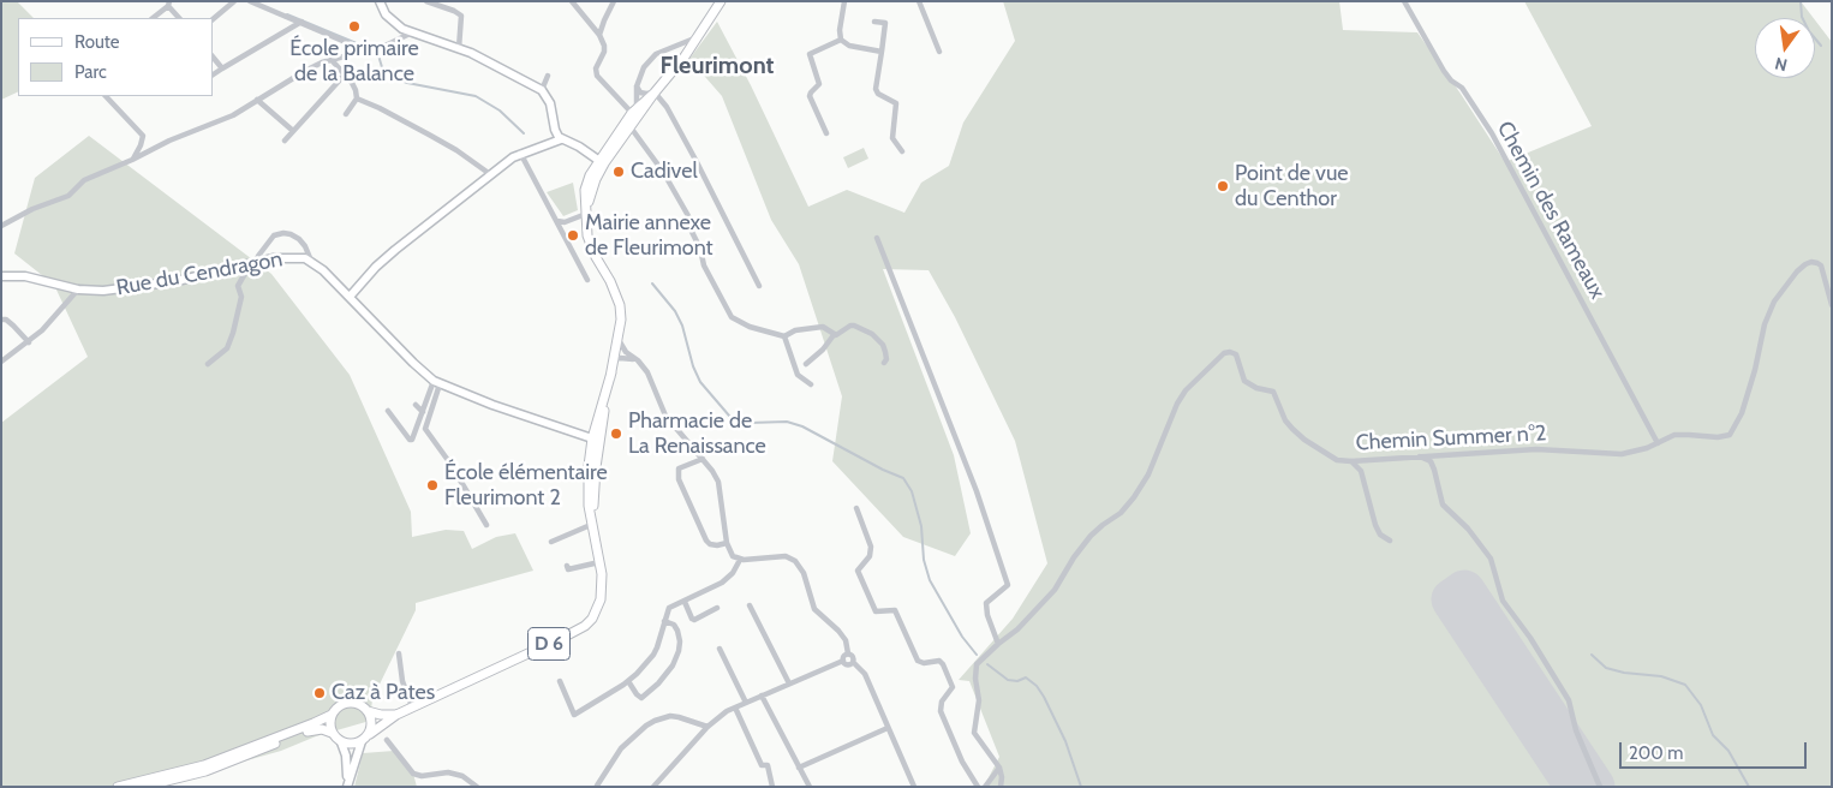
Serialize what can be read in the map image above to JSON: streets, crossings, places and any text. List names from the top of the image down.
{
  "streets": {
    "main road": ["Rue du Cendragon", "D 6"],
    "street": ["Chemin des Rameaux", "Chemin Summer n°2"]
  },
  "crossings": [
    ["Chemin des Rameaux", "Chemin Summer n°2"],
    ["Rue du Cendragon", "D 6"]
  ],
  "districts": ["Fleurimont"],
  "places": [
    "École primaire de la Balance",
    "Cadivel",
    "Point de vue du Centhor",
    "Mairie annexe de Fleurimont",
    "Pharmacie de La Renaissance",
    "École élémentaire Fleurimont 2",
    "Caz à Pates"
  ],
  "legend": ["Route", "Parc"],
  "scale_bar": "200 m",
  "north": "bottom"
}
